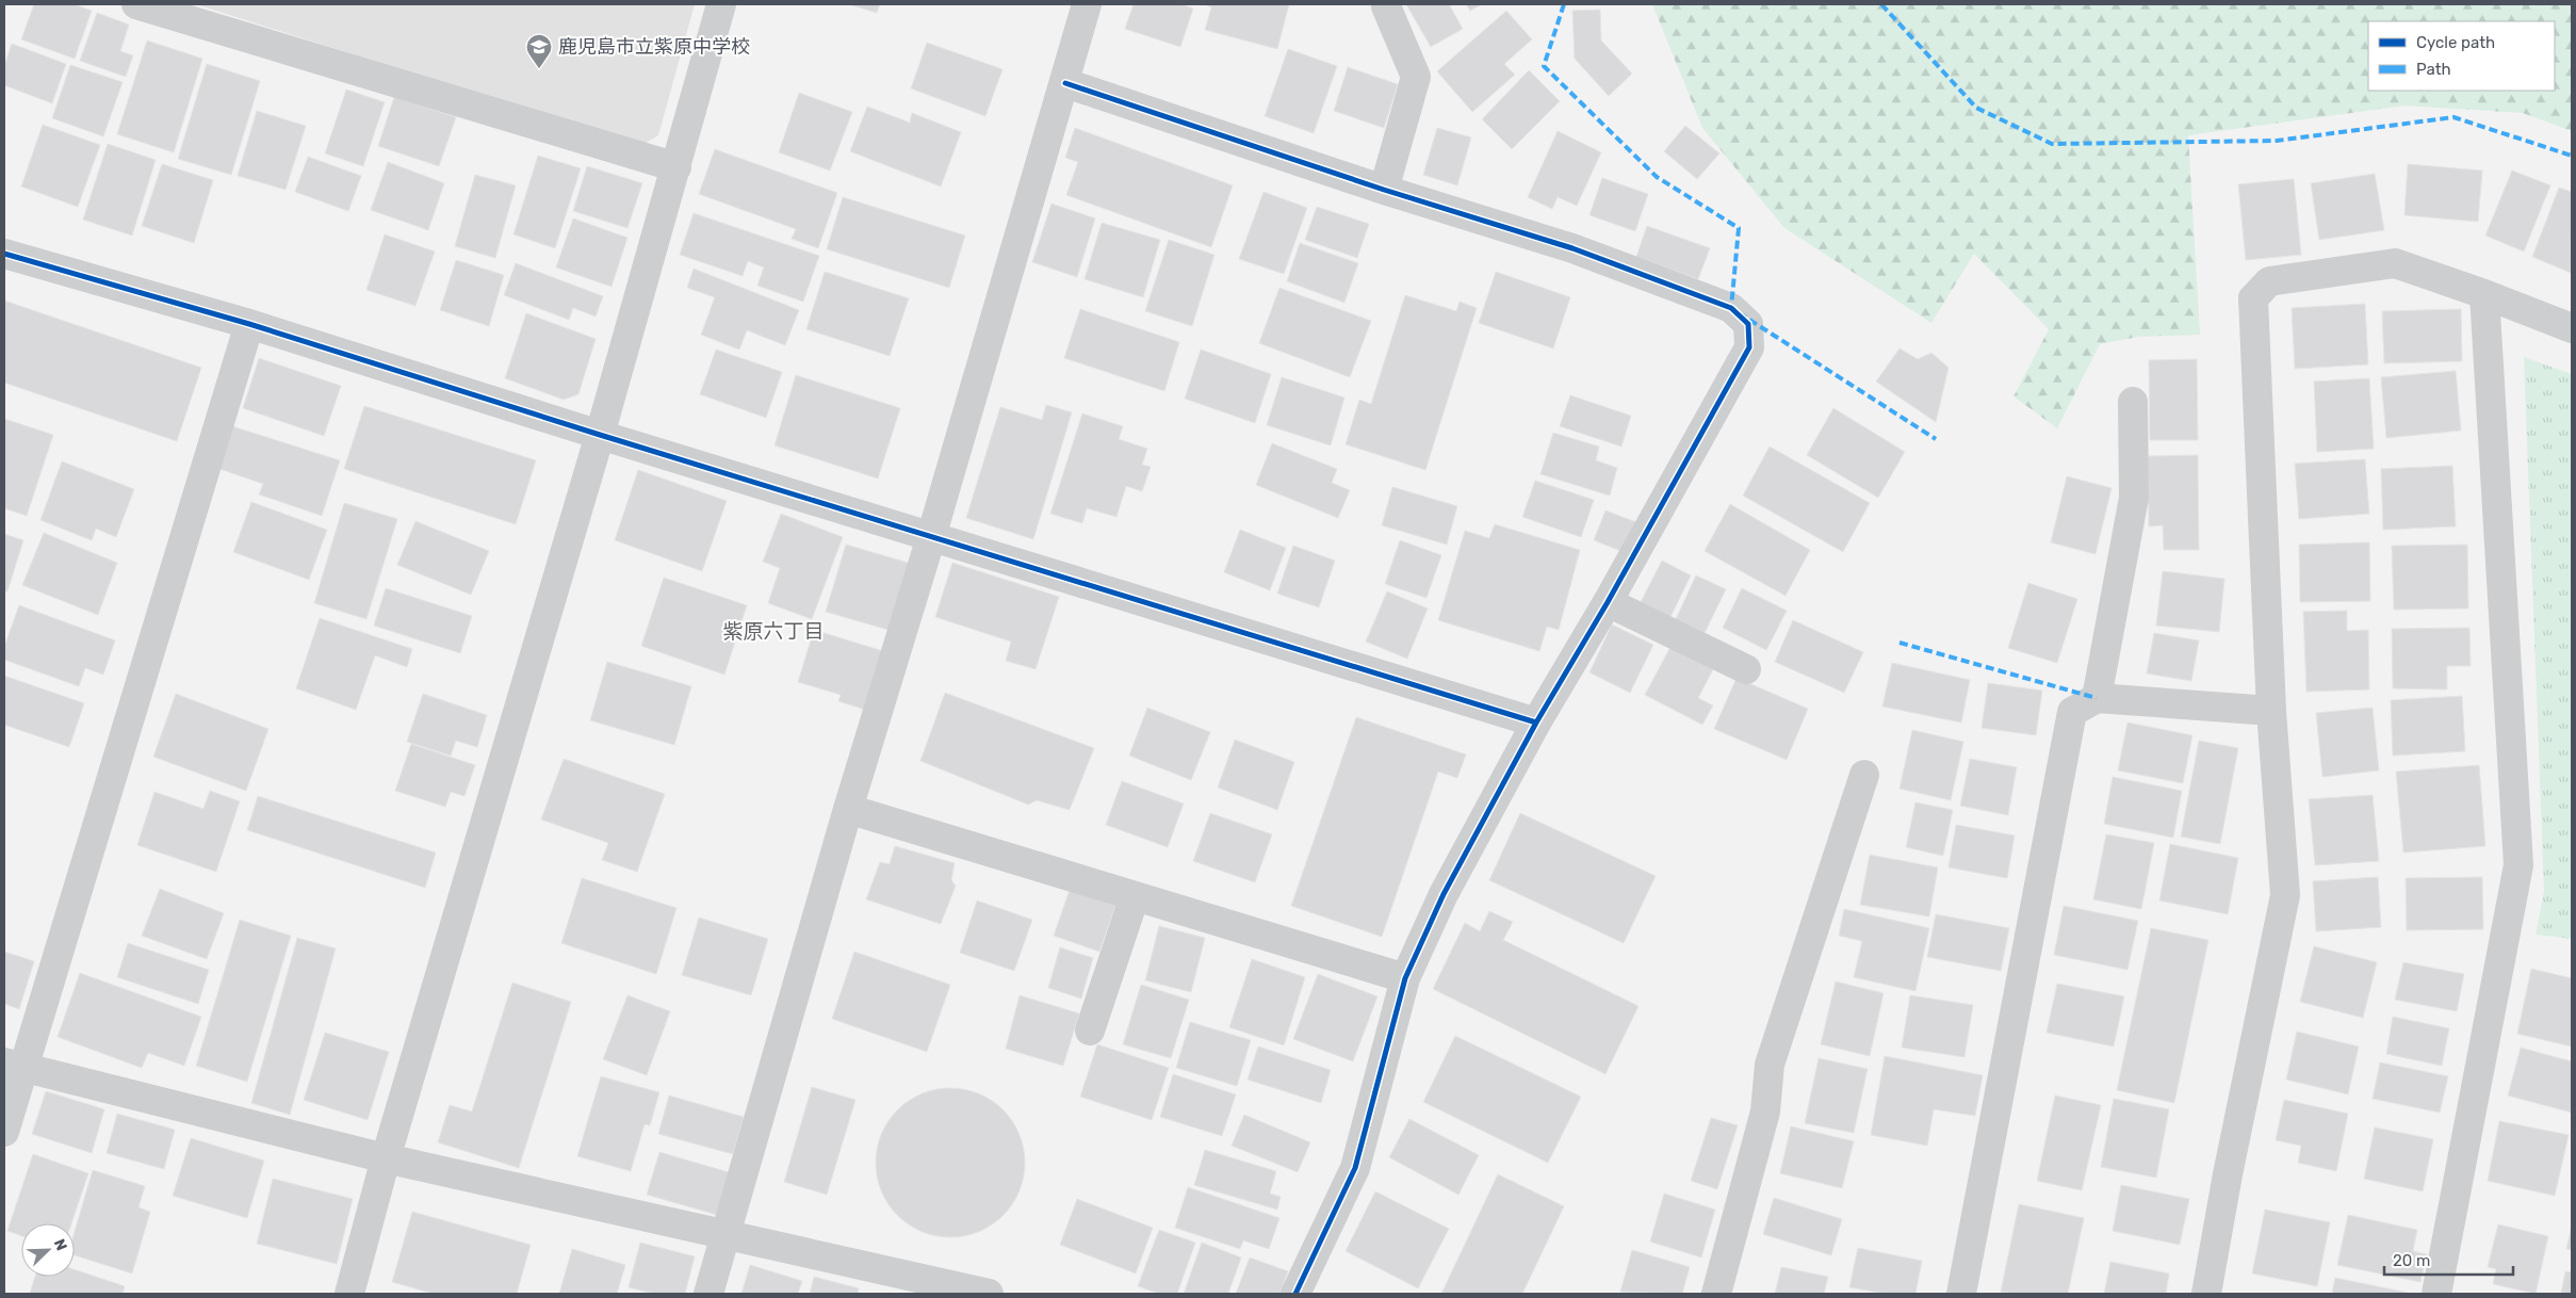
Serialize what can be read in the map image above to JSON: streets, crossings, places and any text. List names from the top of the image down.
{
  "districts": ["紫原六丁目"],
  "places": {
    "school or university": ["鹿児島市立紫原中学校"]
  },
  "legend": ["Cycle path", "Path"],
  "scale_bar": "20 m",
  "north": "top right"
}
